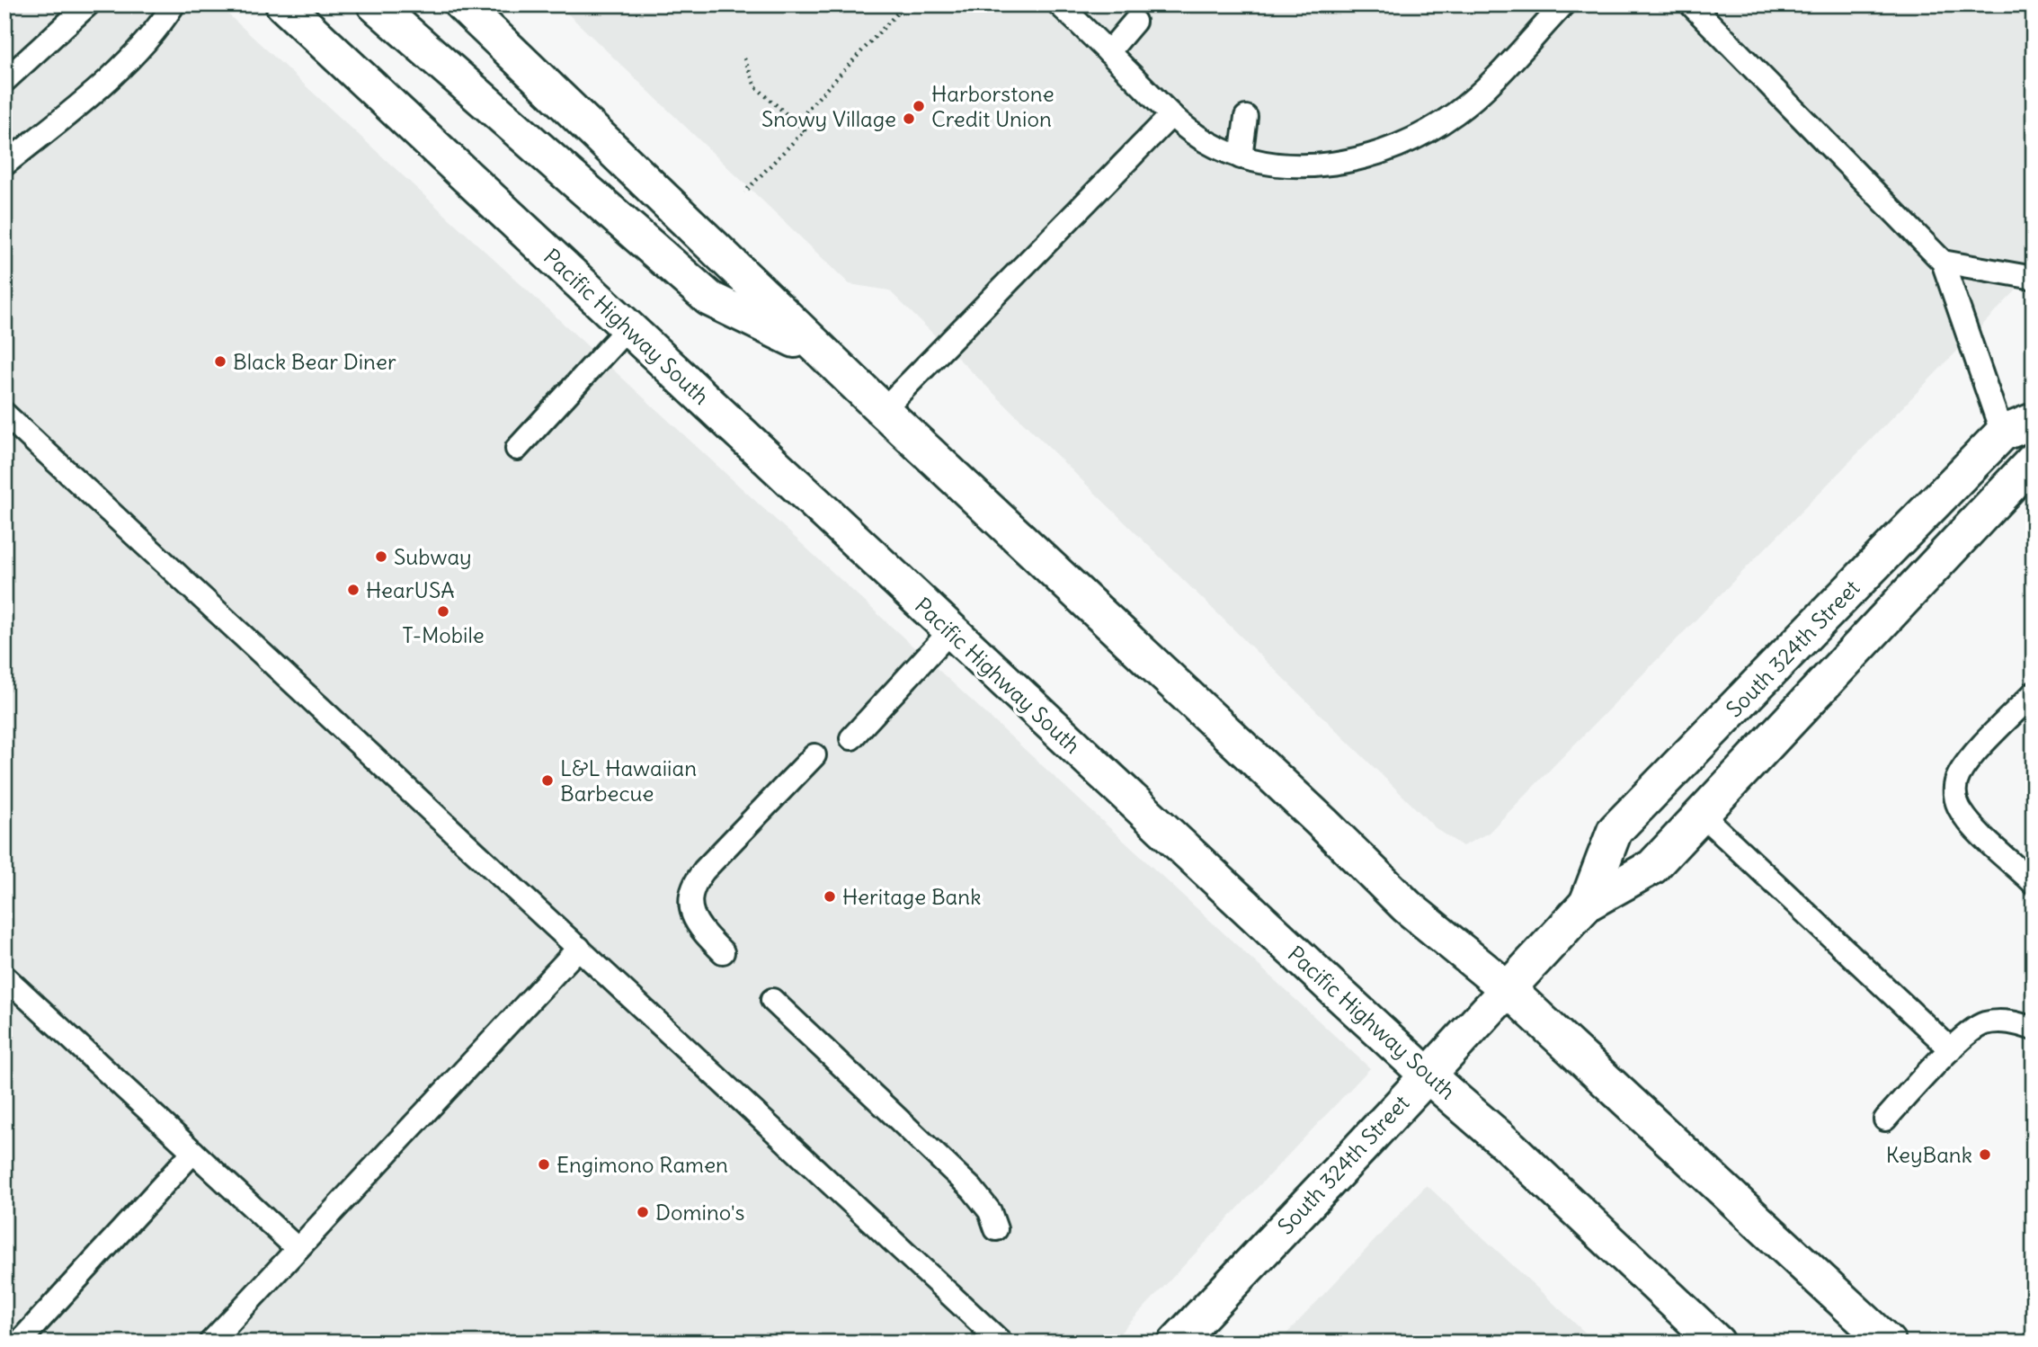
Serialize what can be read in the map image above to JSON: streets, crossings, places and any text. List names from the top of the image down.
{
  "streets": {
    "main road": ["Pacific Highway South", "South 324th Street"]
  },
  "crossings": [
    ["Pacific Highway South", "South 324th Street"]
  ],
  "places": [
    "Harborstone Credit Union",
    "Snowy Village",
    "Black Bear Diner",
    "Subway",
    "HearUSA",
    "T-Mobile",
    "L&L Hawaiian Barbecue",
    "Heritage Bank",
    "KeyBank",
    "Engimono Ramen",
    "Domino's"
  ]
}
